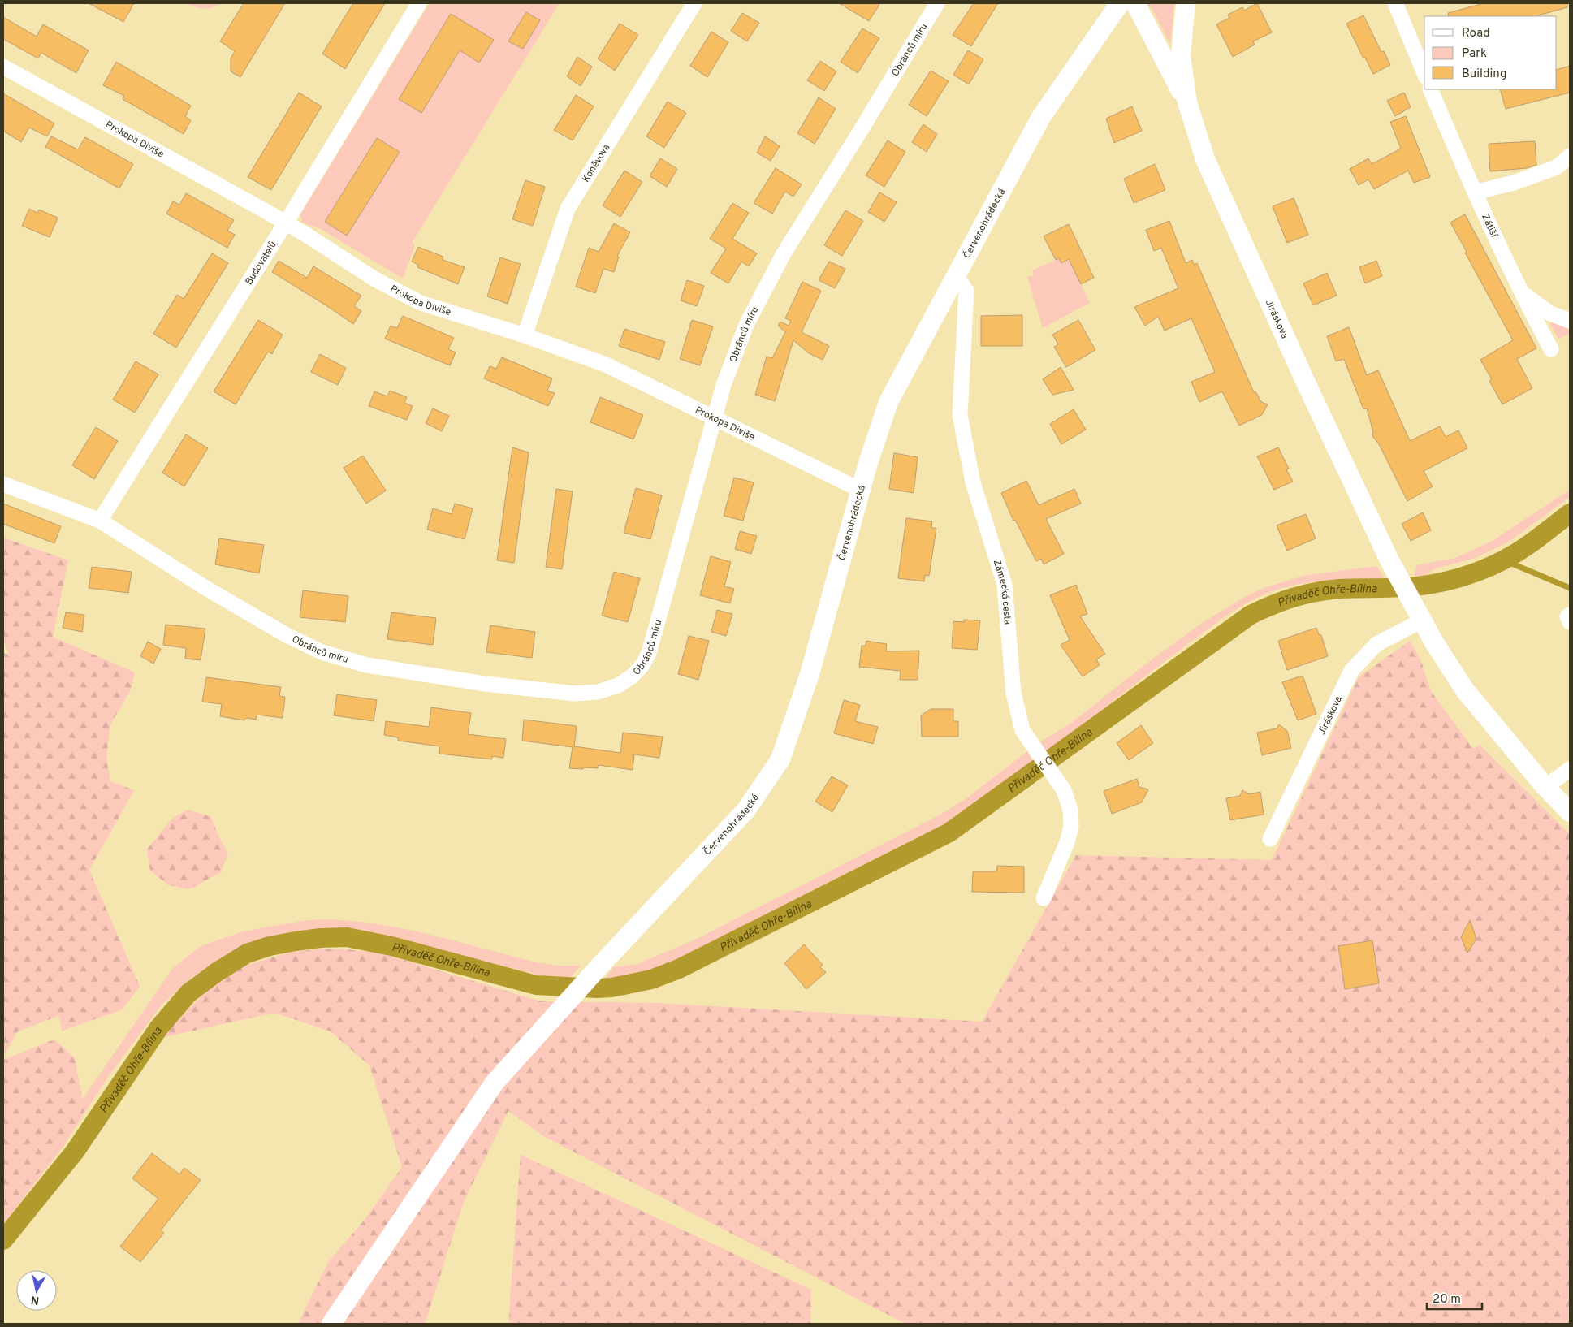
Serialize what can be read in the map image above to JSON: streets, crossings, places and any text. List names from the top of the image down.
{
  "streets": {
    "street": [
      "Obránců míru",
      "Prokopa Diviše",
      "Koněvova",
      "Červenohrádecká",
      "Zátiší",
      "Budovatelů",
      "Jiráskova",
      "Zámecká cesta"
    ]
  },
  "crossings": [
    ["Obránců míru", "Prokopa Diviše"],
    ["Obránců míru", "Budovatelů"],
    ["Prokopa Diviše", "Koněvova"],
    ["Prokopa Diviše", "Červenohrádecká"],
    ["Prokopa Diviše", "Budovatelů"],
    ["Červenohrádecká", "Zámecká cesta"]
  ],
  "water": ["Přivaděč Ohře-Bílina"],
  "legend": ["Road", "Park", "Building"],
  "scale_bar": "20 m",
  "north": "bottom"
}
